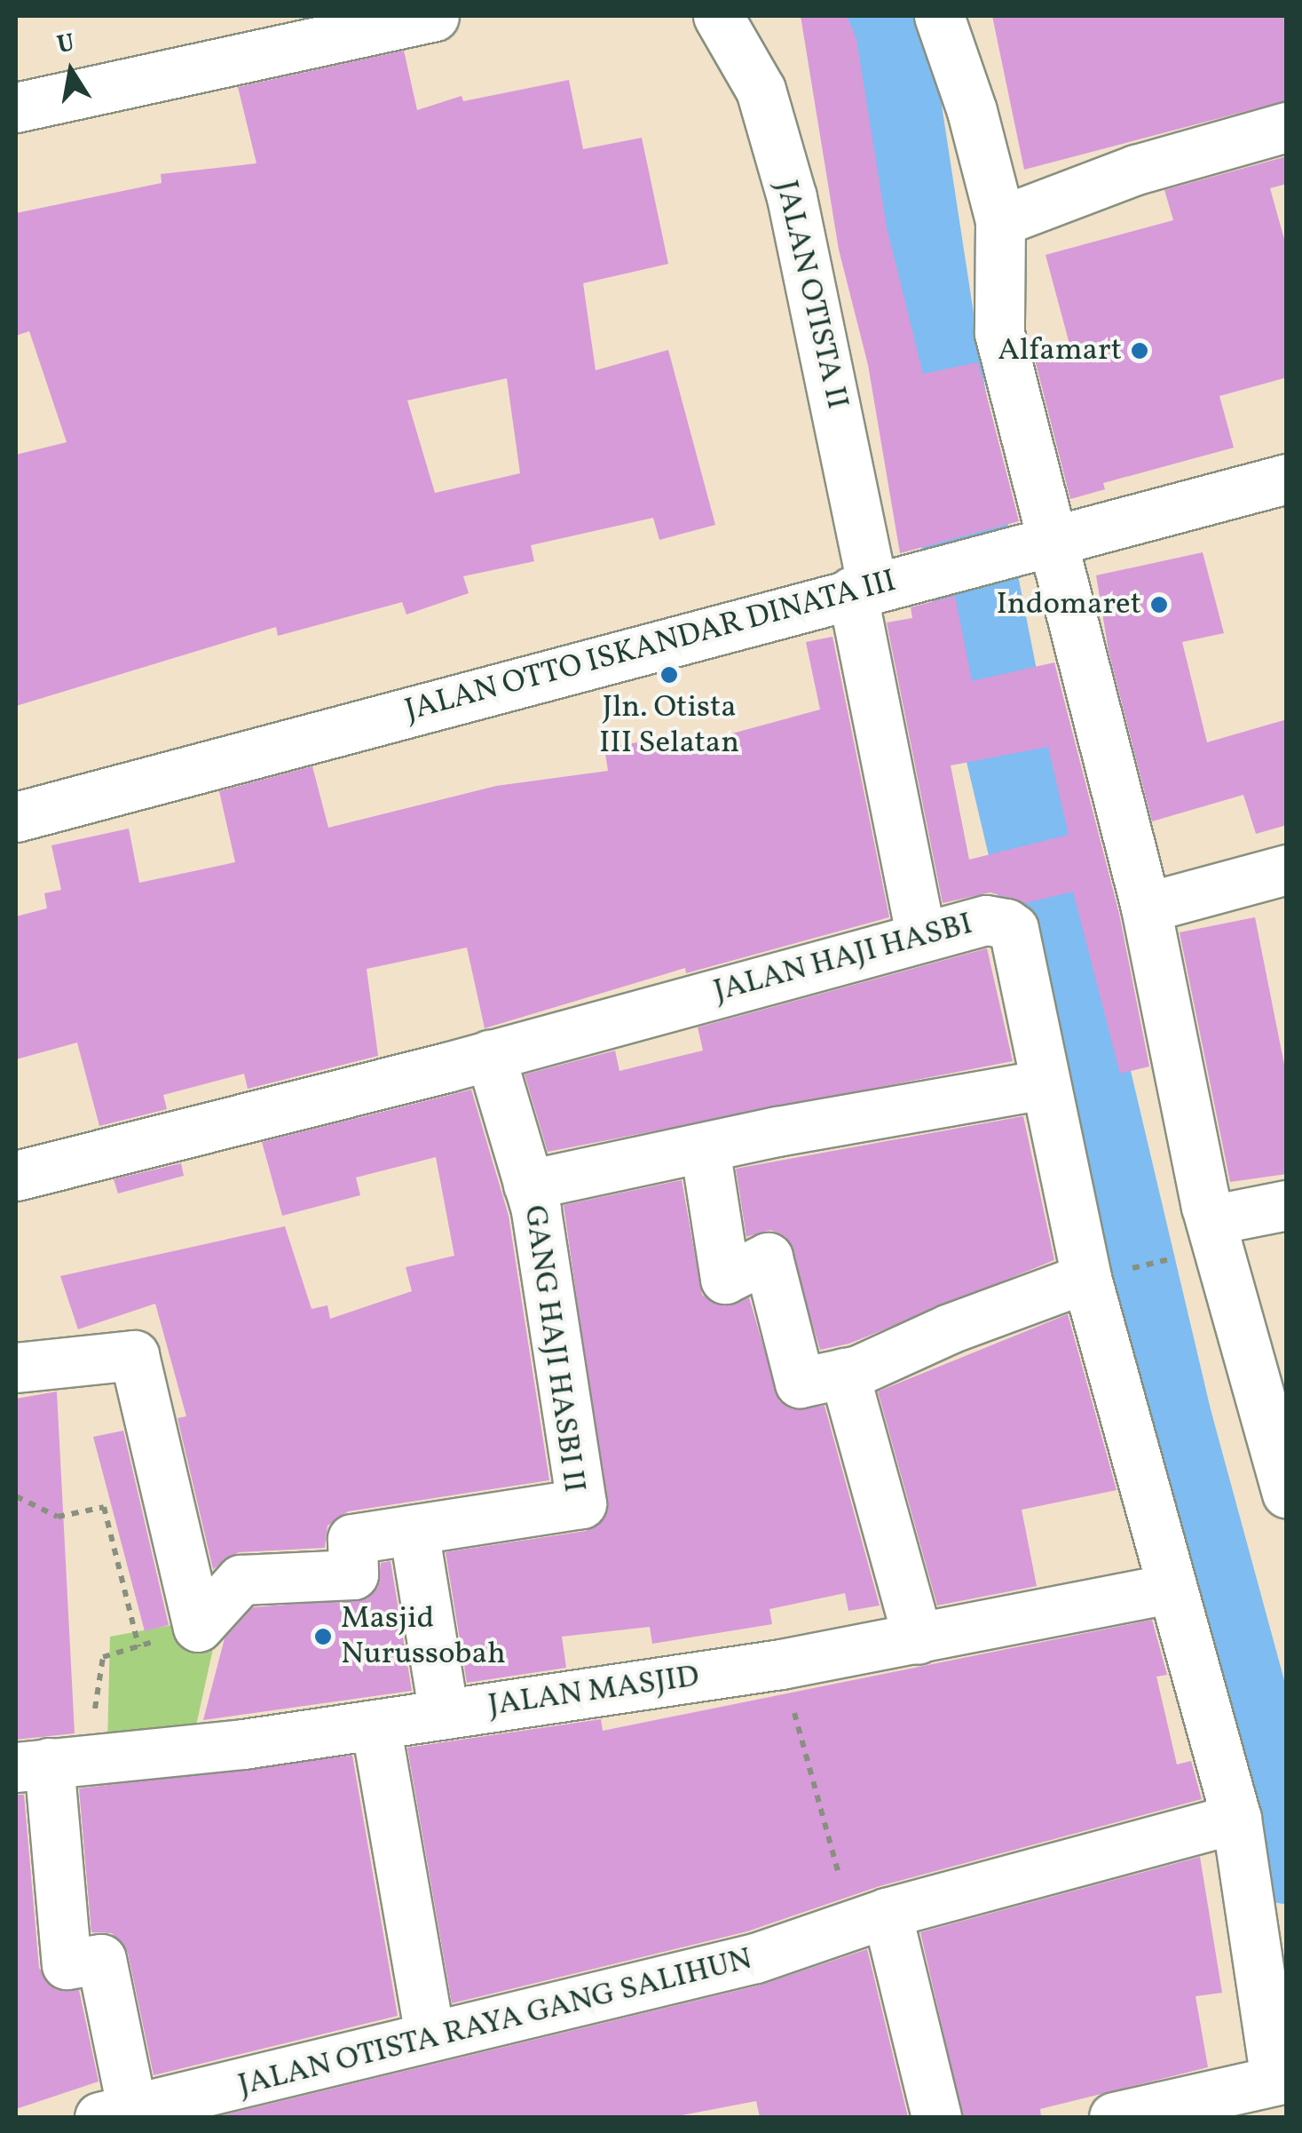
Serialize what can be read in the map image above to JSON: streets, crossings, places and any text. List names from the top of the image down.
{
  "streets": {
    "street": [
      "JALAN OTISTA II",
      "JALAN OTTO ISKANDAR DINATA III",
      "JALAN HAJI HASBI",
      "GANG HAJI HASBI II",
      "JALAN MASJID",
      "JALAN OTISTA RAYA GANG SALIHUN"
    ]
  },
  "crossings": [
    ["JALAN OTISTA II", "JALAN OTTO ISKANDAR DINATA III"],
    ["JALAN OTISTA II", "JALAN HAJI HASBI"],
    ["JALAN HAJI HASBI", "GANG HAJI HASBI II"],
    ["JALAN HAJI HASBI", "JALAN MASJID"],
    ["JALAN HAJI HASBI", "JALAN OTISTA RAYA GANG SALIHUN"]
  ],
  "places": [
    "Alfamart",
    "Indomaret",
    "Jln. Otista III Selatan",
    "Masjid Nurussobah"
  ],
  "north": "top"
}
